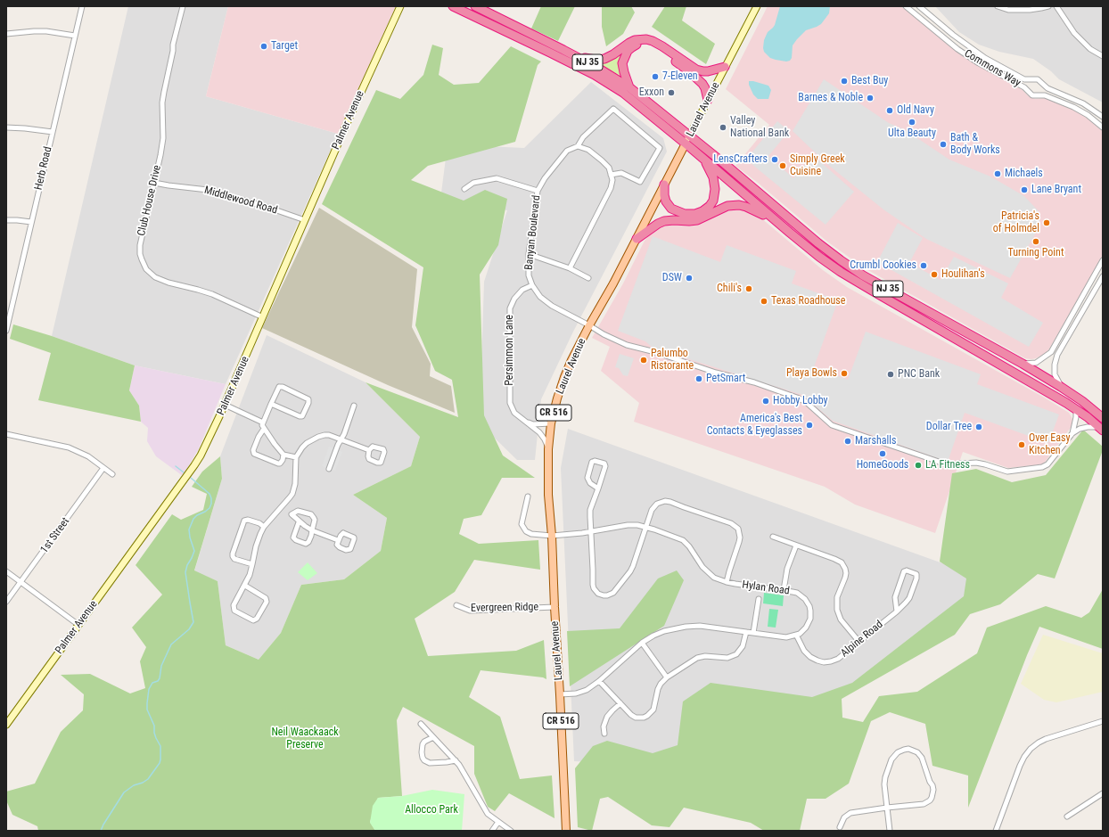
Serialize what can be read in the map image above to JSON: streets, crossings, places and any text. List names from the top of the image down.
{
  "streets": {
    "highway": ["NJ 35"],
    "main road": ["Laurel Avenue", "CR 516"],
    "street": [
      "Commons Way",
      "Palmer Avenue",
      "Herb Road",
      "Club House Drive",
      "Middlewood Road",
      "Banyan Boulevard",
      "Persimmon Lane",
      "1st Street",
      "Hylan Road",
      "Evergreen Ridge",
      "Alpine Road"
    ]
  },
  "crossings": [
    ["NJ 35", "Laurel Avenue"],
    ["Laurel Avenue", "Banyan Boulevard"],
    ["Laurel Avenue", "Persimmon Lane"],
    ["Laurel Avenue", "Hylan Road"],
    ["Laurel Avenue", "Evergreen Ridge"],
    ["Palmer Avenue", "Club House Drive"],
    ["Palmer Avenue", "Middlewood Road"],
    ["Club House Drive", "Middlewood Road"],
    ["Banyan Boulevard", "Persimmon Lane"],
    ["Hylan Road", "Alpine Road"]
  ],
  "parks": ["Neil Waackaack Preserve", "Allocco Park"],
  "places": [
    "Target",
    "7-Eleven",
    "Best Buy",
    "Exxon",
    "Barnes & Noble",
    "Old Navy",
    "Ulta Beauty",
    "Valley National Bank",
    "Bath & Body Works",
    "LensCrafters",
    "Simply Greek Cuisine",
    "Michaels",
    "Lane Bryant",
    "Patricia's of Holmdel",
    "Turning Point",
    "Crumbl Cookies",
    "Houlihan's",
    "DSW",
    "Chili's",
    "Texas Roadhouse",
    "Palumbo Ristorante",
    "Playa Bowls",
    "PNC Bank",
    "PetSmart",
    "Hobby Lobby",
    "America's Best Contacts & Eyeglasses",
    "Dollar Tree",
    "Marshalls",
    "Over Easy Kitchen",
    "HomeGoods",
    "LA Fitness"
  ]
}
